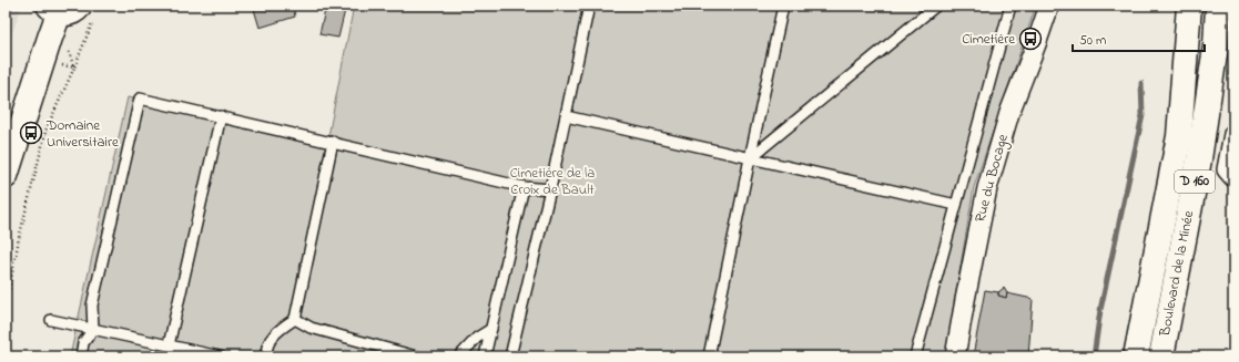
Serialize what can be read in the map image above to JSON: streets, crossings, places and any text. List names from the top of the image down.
{
  "streets": {
    "main road": ["D 160", "Boulevard de la Minée"],
    "street": ["Rue du Bocage"]
  },
  "parks": ["Cimetière de la Croix de Bault"],
  "places": {
    "bus stop": ["Cimetière", "Domaine Universitaire"]
  },
  "scale_bar": "50 m"
}
